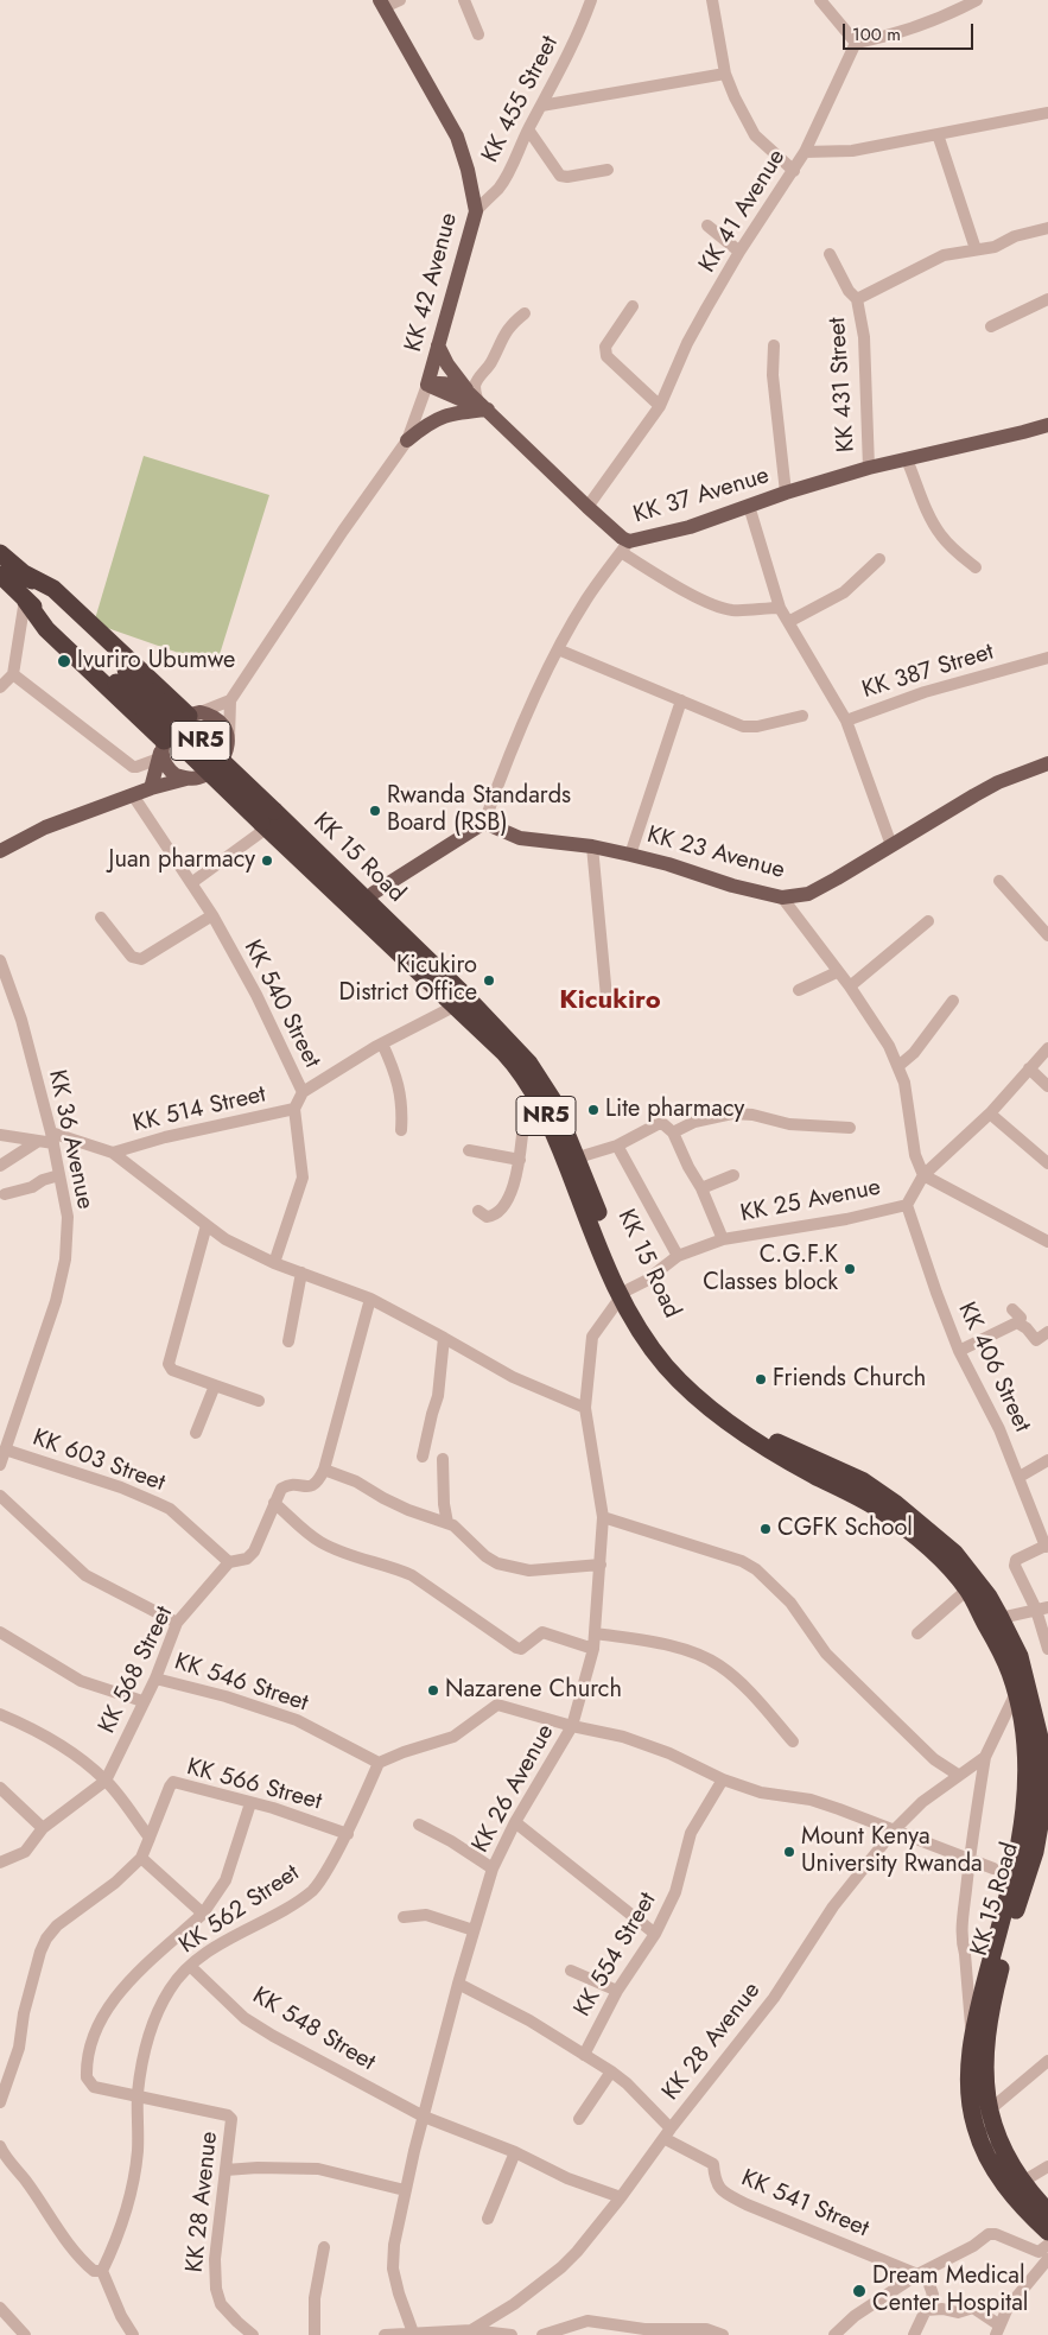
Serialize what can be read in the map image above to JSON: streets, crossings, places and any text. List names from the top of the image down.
{
  "streets": {
    "highway": ["NR5", "KK 15 Road"],
    "main road": ["KK 42 Avenue", "KK 37 Avenue", "KK 23 Avenue"],
    "street": [
      "KK 455 Street",
      "KK 41 Avenue",
      "KK 431 Street",
      "KK 387 Street",
      "KK 540 Street",
      "KK 514 Street",
      "KK 36 Avenue",
      "KK 25 Avenue",
      "KK 406 Street",
      "KK 603 Street",
      "KK 568 Street",
      "KK 546 Street",
      "KK 566 Street",
      "KK 26 Avenue",
      "KK 562 Street",
      "KK 554 Street",
      "KK 548 Street",
      "KK 28 Avenue",
      "KK 541 Street"
    ]
  },
  "crossings": [
    ["KK 455 Street", "KK 42 Avenue"],
    ["KK 41 Avenue", "KK 42 Avenue"],
    ["KK 42 Avenue", "KK 37 Avenue"],
    ["KK 431 Street", "KK 37 Avenue"],
    ["KK 37 Avenue", "KK 23 Avenue"],
    ["KK 387 Street", "KK 23 Avenue"],
    ["KK 15 Road", "KK 25 Avenue"],
    ["KK 15 Road", "KK 26 Avenue"],
    ["KK 540 Street", "KK 514 Street"],
    ["KK 36 Avenue", "KK 603 Street"],
    ["KK 25 Avenue", "KK 406 Street"],
    ["KK 25 Avenue", "KK 26 Avenue"],
    ["KK 603 Street", "KK 568 Street"],
    ["KK 568 Street", "KK 546 Street"],
    ["KK 546 Street", "KK 562 Street"],
    ["KK 566 Street", "KK 562 Street"],
    ["KK 26 Avenue", "KK 548 Street"],
    ["KK 562 Street", "KK 548 Street"],
    ["KK 562 Street", "KK 28 Avenue"],
    ["KK 548 Street", "KK 28 Avenue"],
    ["KK 28 Avenue", "KK 541 Street"]
  ],
  "districts": ["Kicukiro"],
  "places": [
    "Ivuriro Ubumwe",
    "Rwanda Standards Board (RSB)",
    "Juan pharmacy",
    "Kicukiro District Office",
    "Lite pharmacy",
    "C.G.F.K Classes block",
    "Friends Church",
    "CGFK School",
    "Nazarene Church",
    "Mount Kenya University Rwanda",
    "Dream Medical Center Hospital"
  ],
  "scale_bar": "100 m"
}
